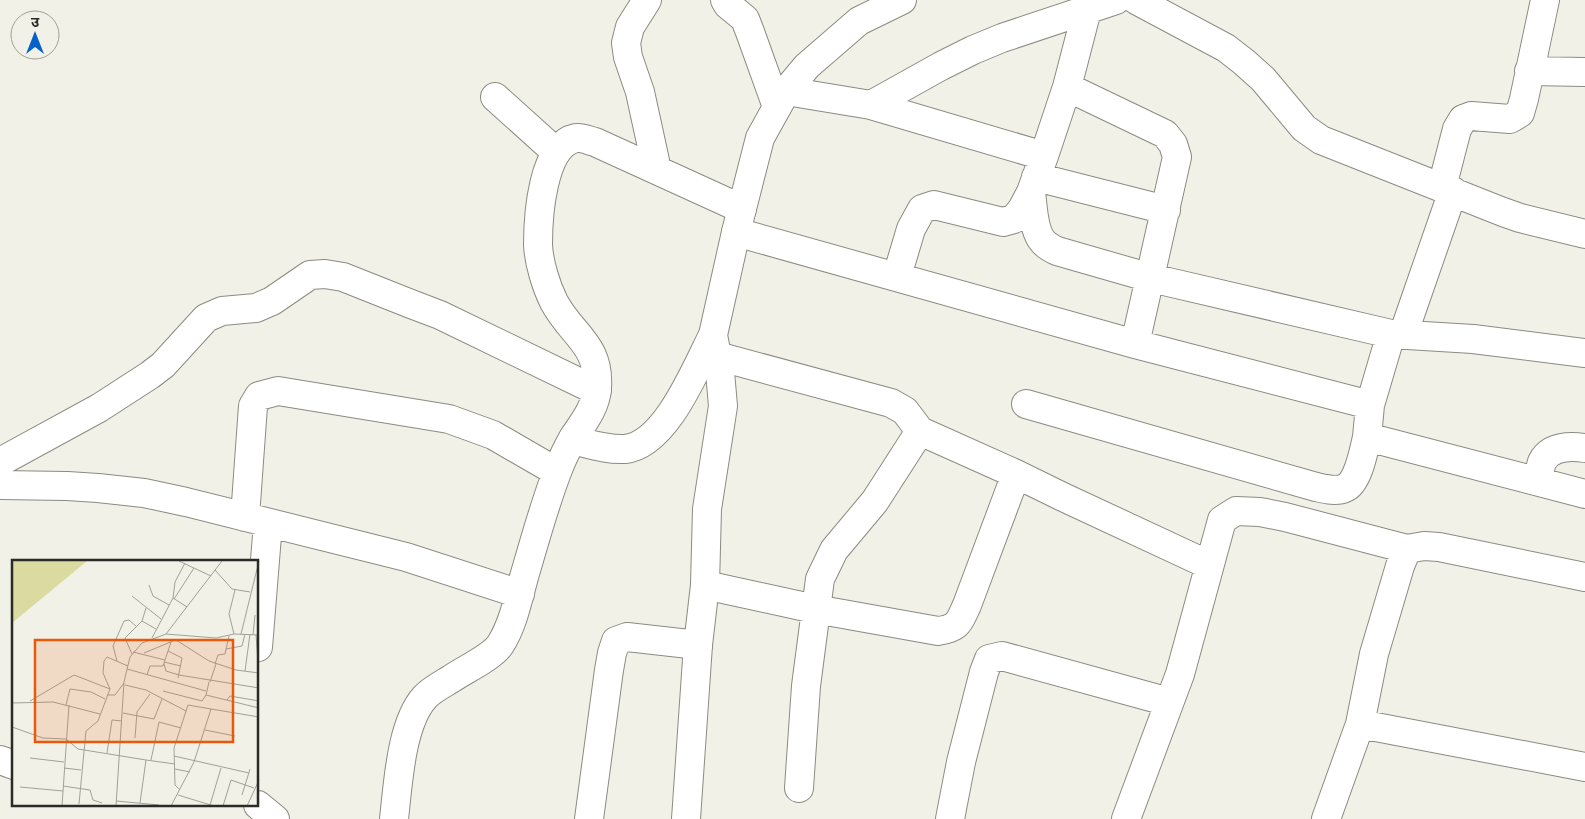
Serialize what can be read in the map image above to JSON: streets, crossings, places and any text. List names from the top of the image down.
{
  "north": "top"
}
